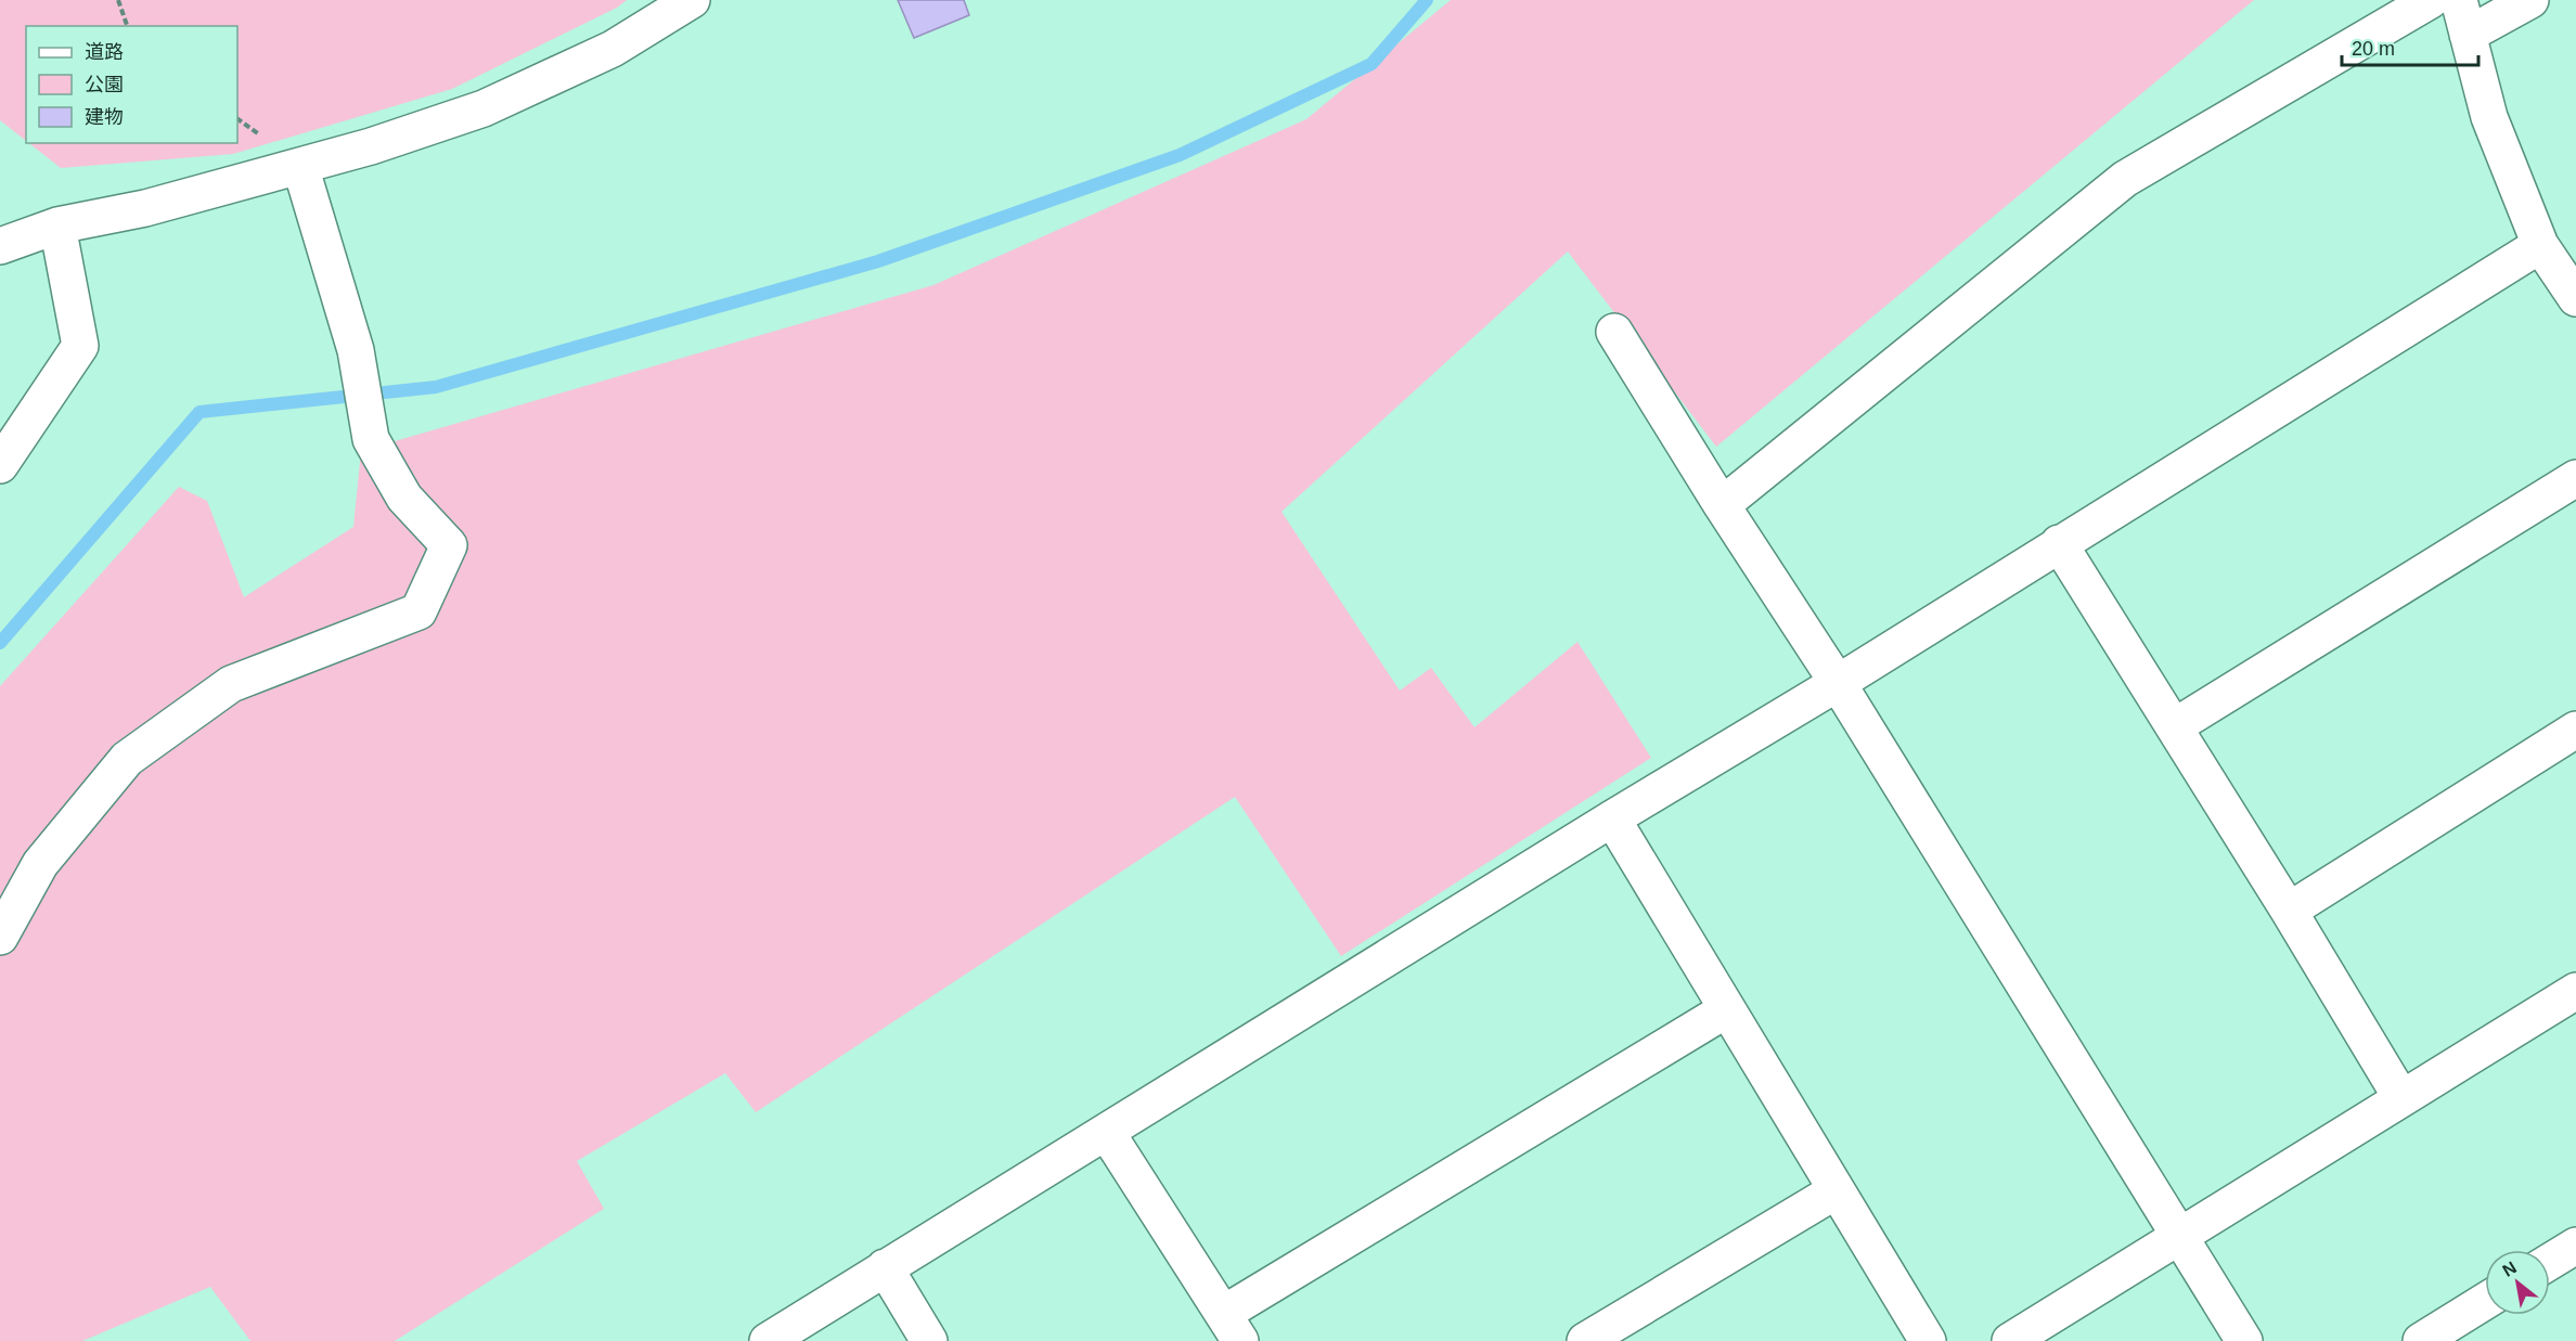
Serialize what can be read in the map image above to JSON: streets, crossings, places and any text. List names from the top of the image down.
{
  "legend": ["道路", "公園", "建物"],
  "scale_bar": "20 m",
  "north": "top left"
}
